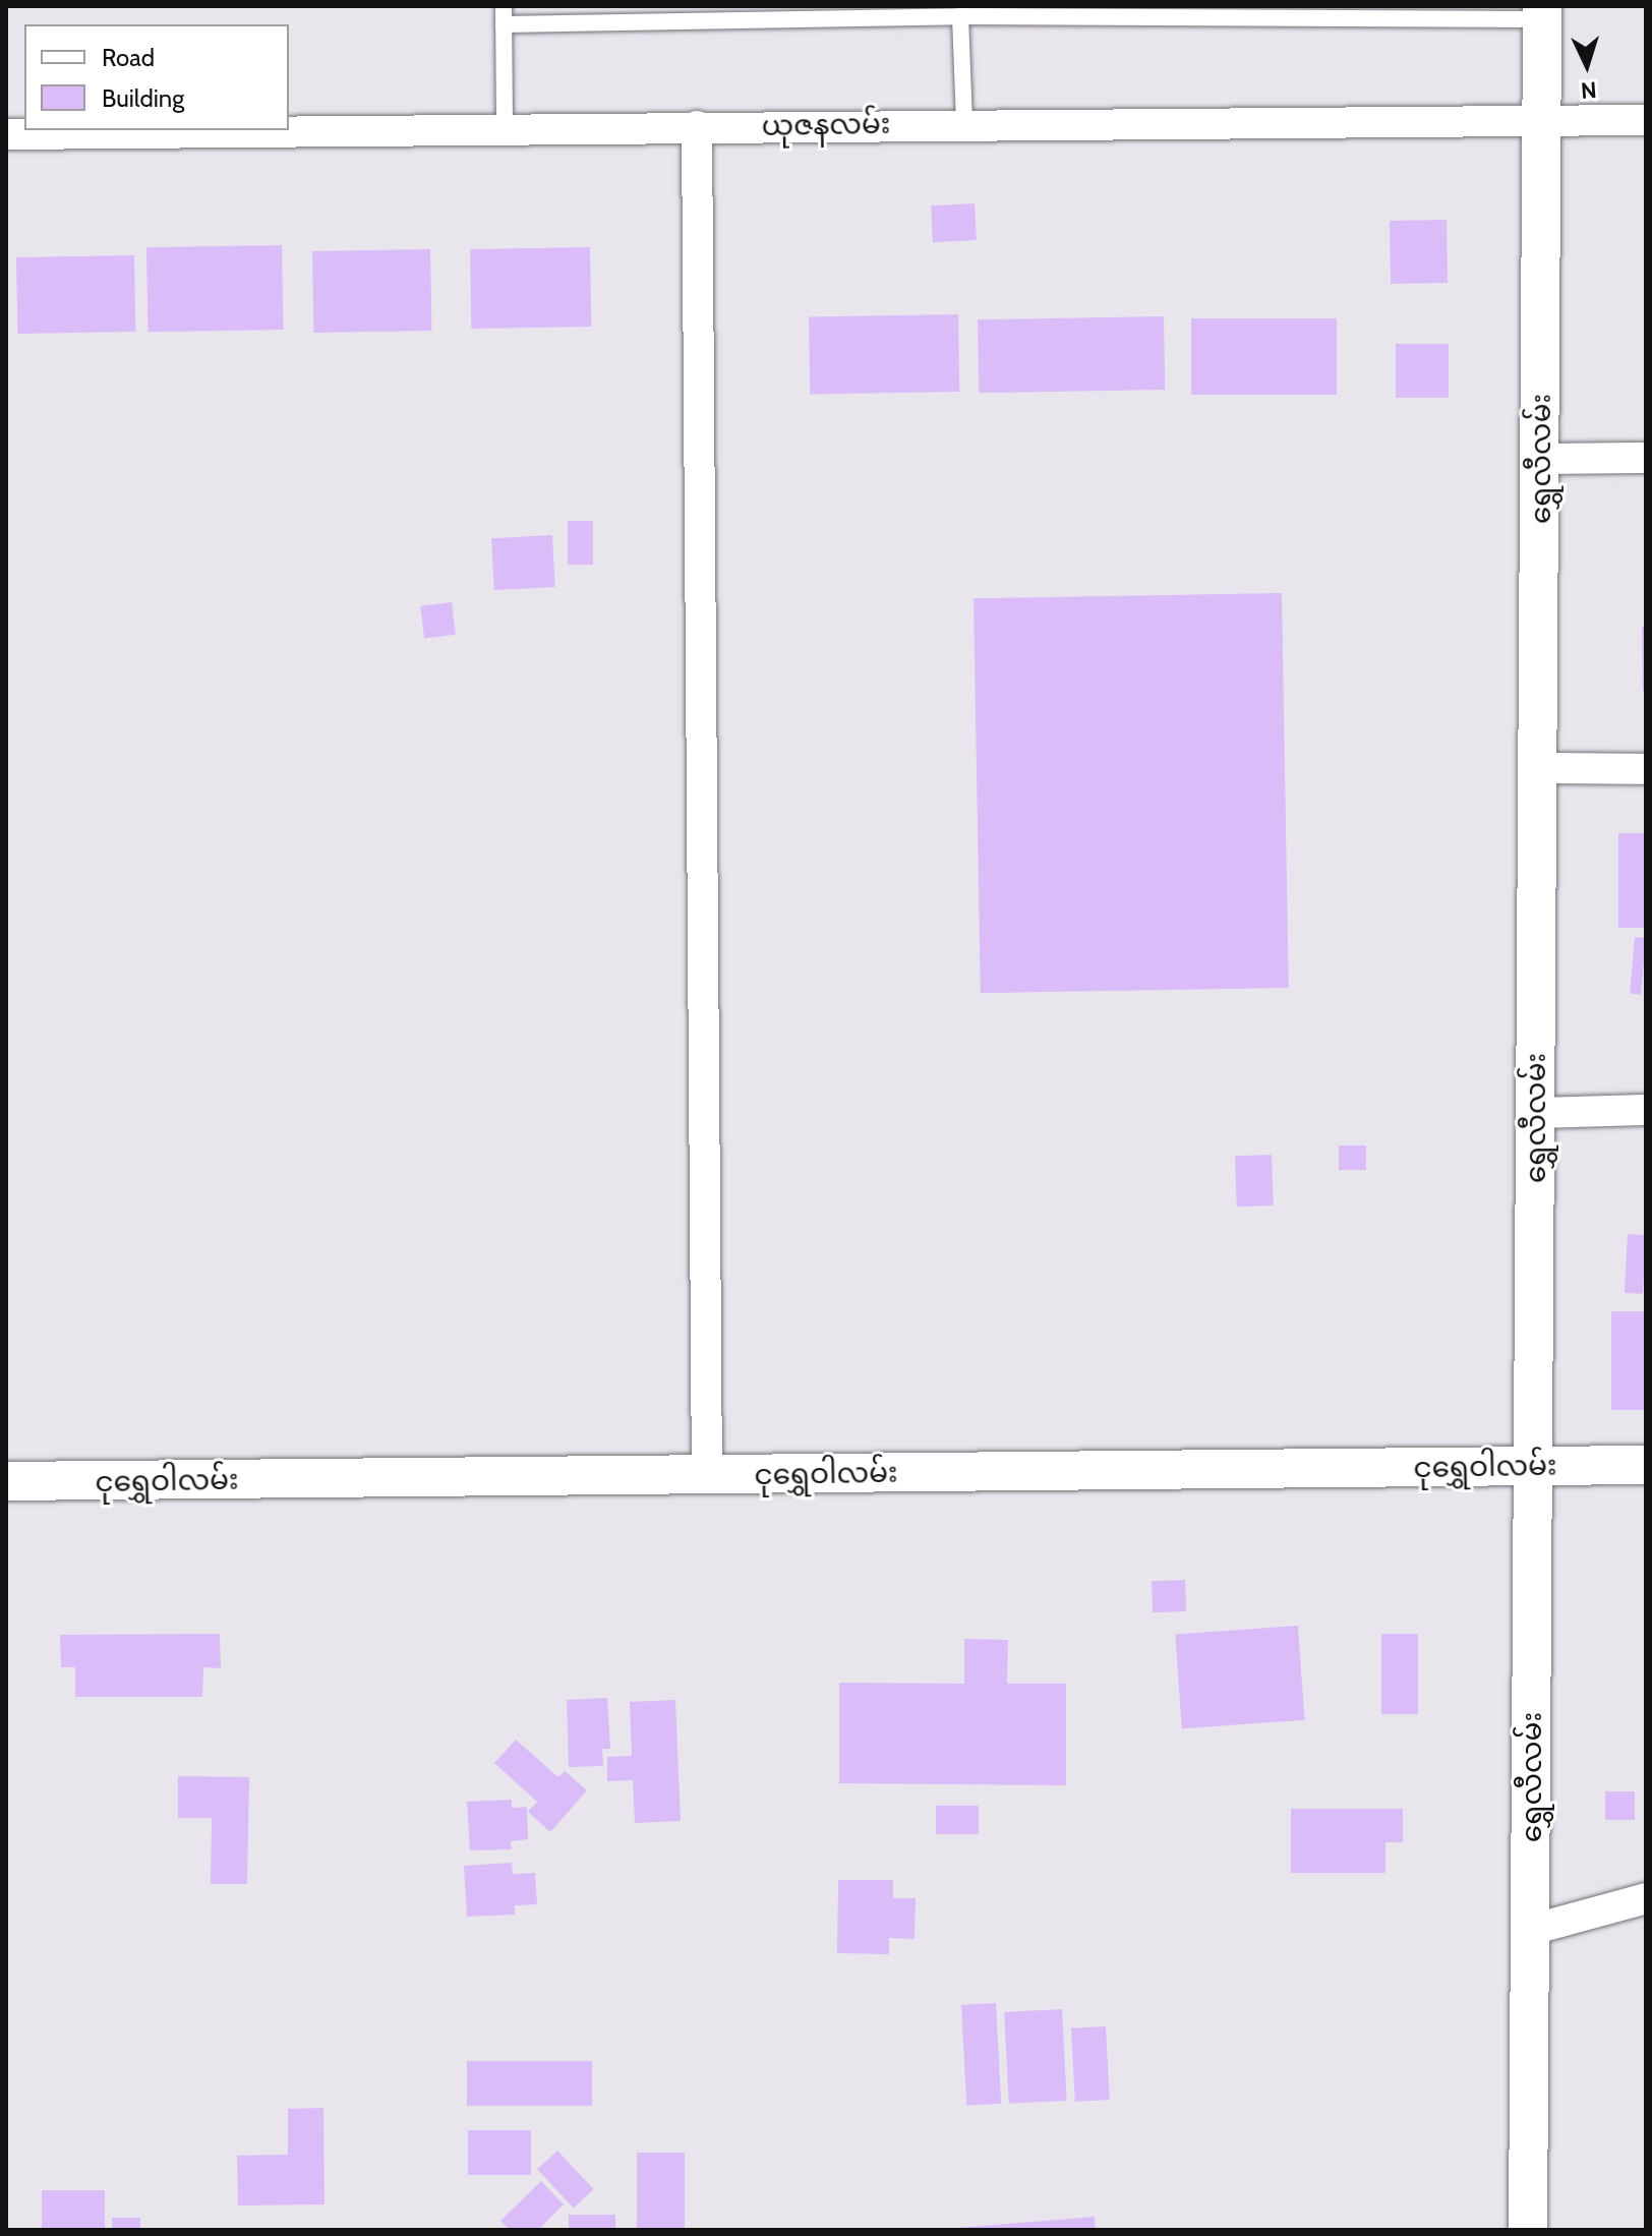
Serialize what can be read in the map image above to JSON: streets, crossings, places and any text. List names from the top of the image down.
{
  "streets": {
    "street": ["ယုဇနလမ်း", "ရွှေလီလမ်း", "ငုရွှေဝါလမ်း"]
  },
  "crossings": [
    ["ယုဇနလမ်း", "ရွှေလီလမ်း"],
    ["ရွှေလီလမ်း", "ငုရွှေဝါလမ်း"]
  ],
  "legend": ["Road", "Building"],
  "north": "bottom"
}
